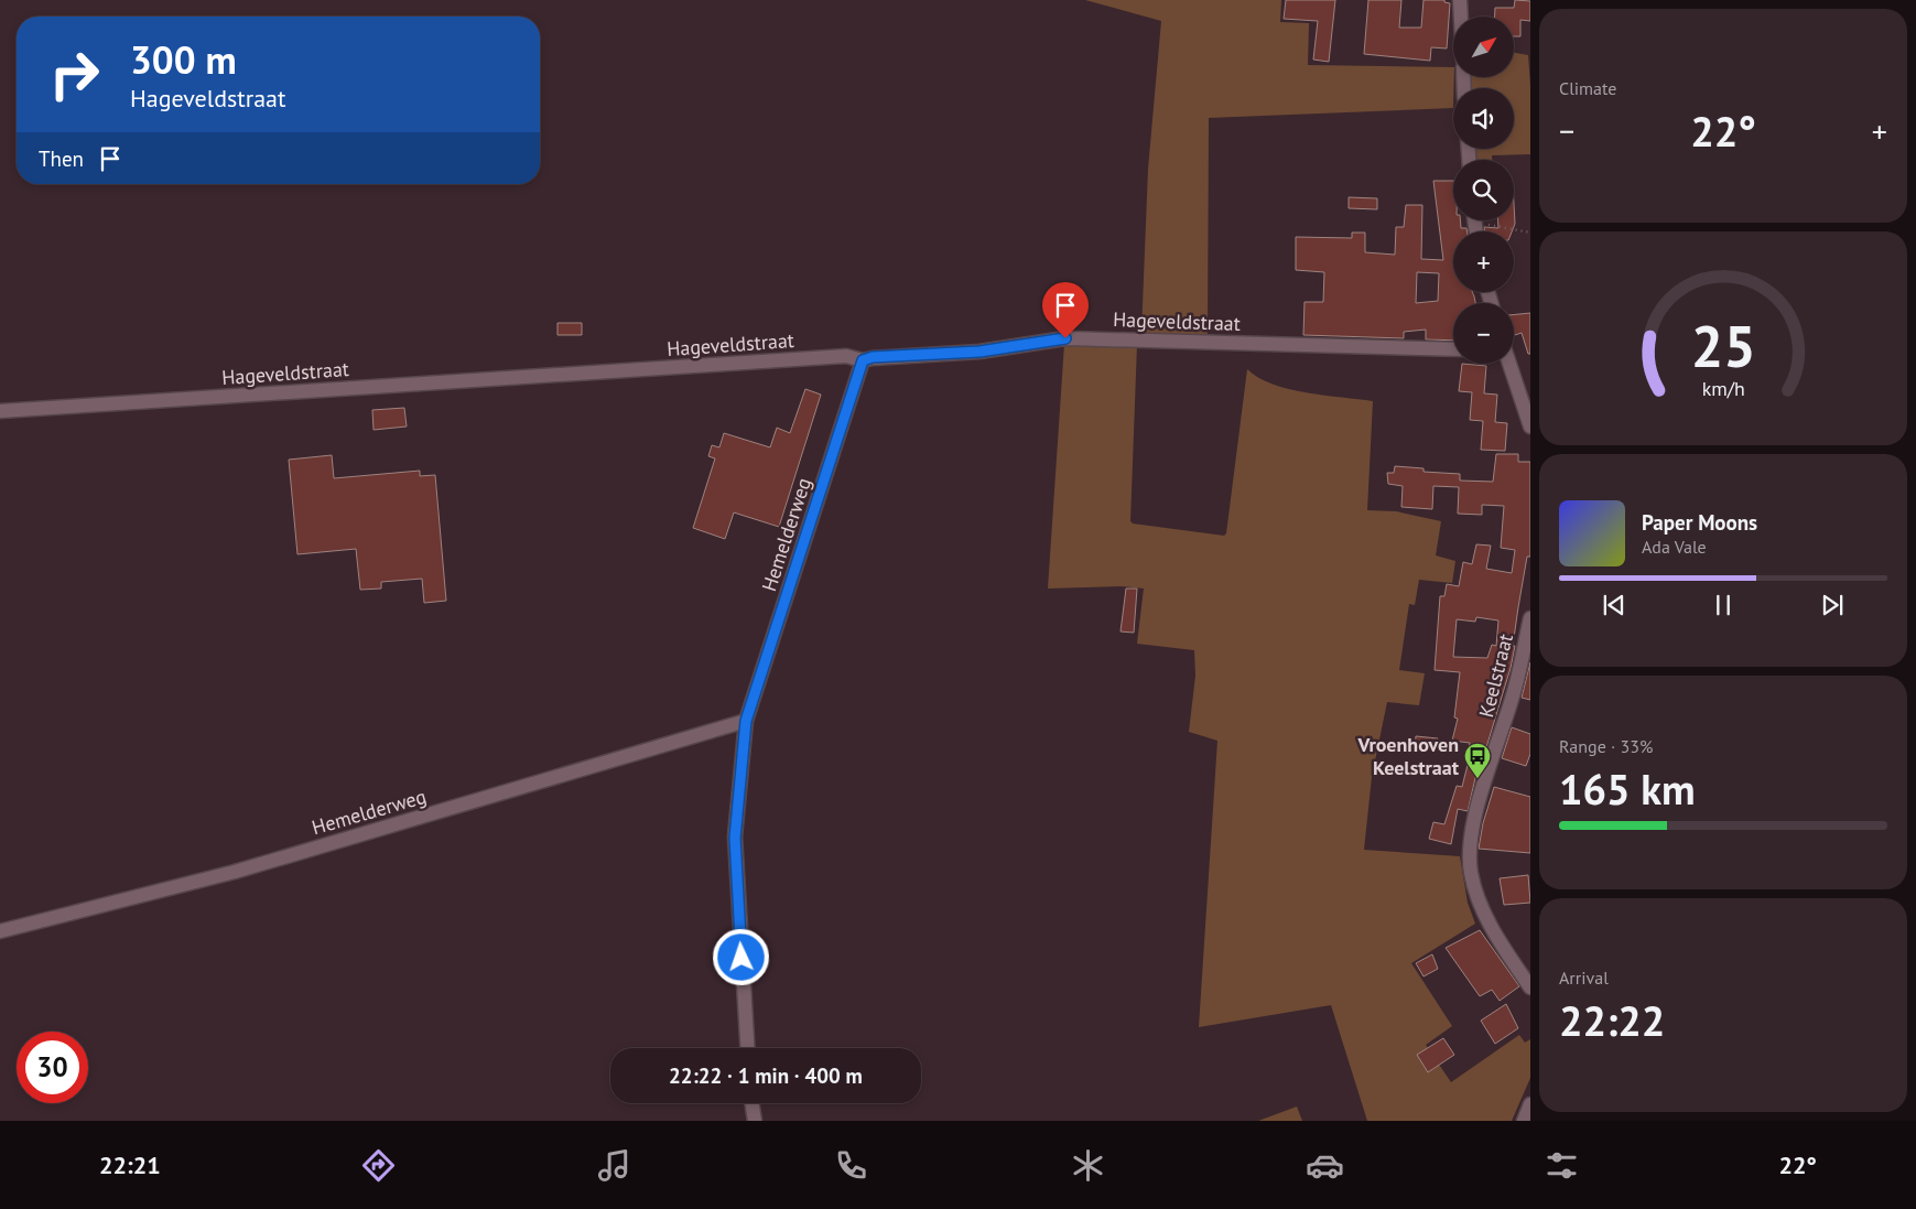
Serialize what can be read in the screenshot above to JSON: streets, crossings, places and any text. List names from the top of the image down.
{
  "streets": {
    "street": ["Hageveldstraat", "Hemelderweg", "Keelstraat"]
  },
  "crossings": [
    ["Hageveldstraat", "Hemelderweg"]
  ],
  "places": {
    "bus stop": ["Vroenhoven Keelstraat"]
  },
  "north": "top right",
  "page": {
    "tile": [
      "Climate",
      ["Range · 33%", "165 km"],
      ["Arrival", "22:22"]
    ],
    "map_buttons": ["+", "−"],
    "turn": ["300 m", "Hageveldstraat"],
    "heat": ["−", "22°", "+"],
    "then": "Then",
    "song": ["Paper Moons", "Ada Vale"],
    "limit": "30",
    "trip": "22:22 · 1 min · 400 m",
    "tabs": ["22:21", "22°"],
    "gauge": ["25", "km/h"]
  }
}
